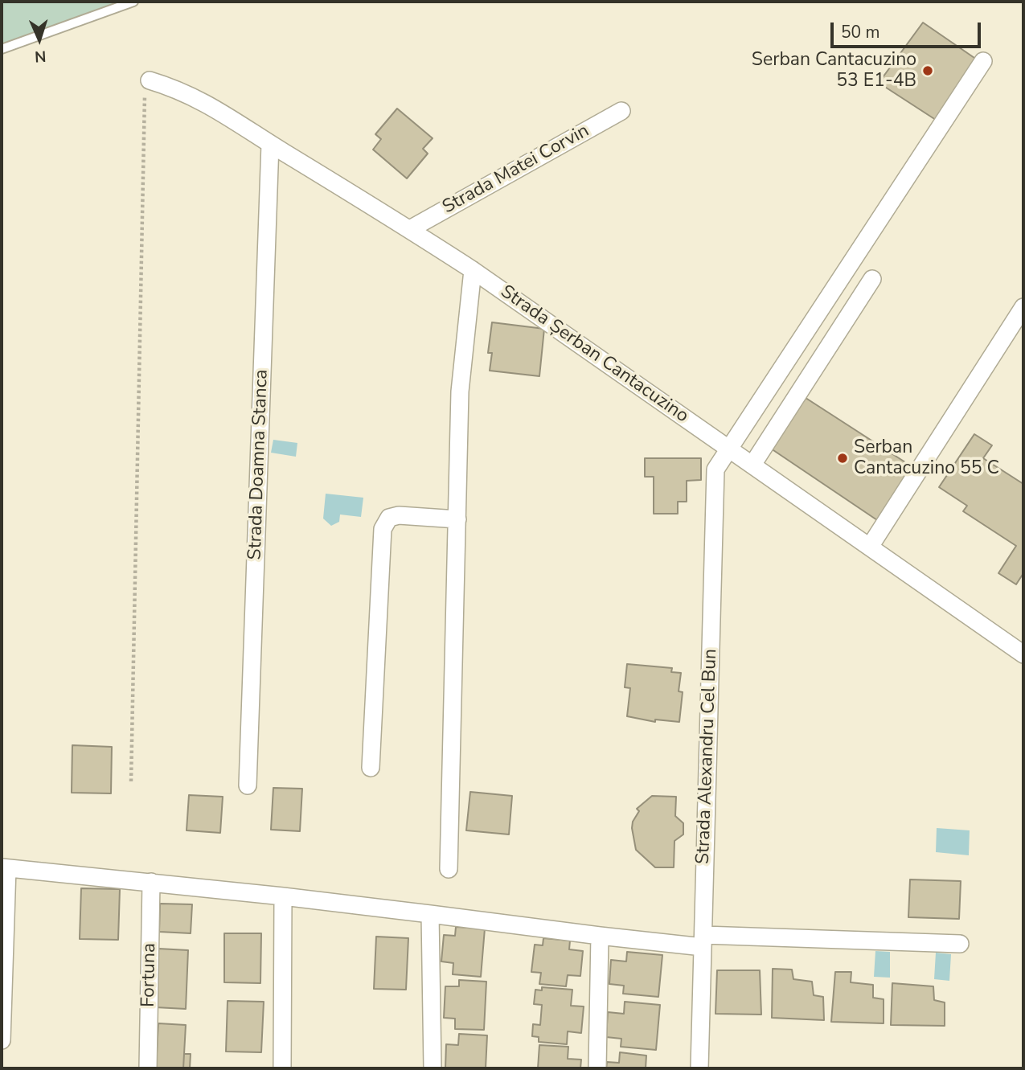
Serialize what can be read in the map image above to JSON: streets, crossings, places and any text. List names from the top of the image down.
{
  "streets": {
    "street": [
      "Strada Matei Corvin",
      "Strada Șerban Cantacuzino",
      "Strada Doamna Stanca",
      "Strada Alexandru Cel Bun",
      "Fortuna"
    ]
  },
  "crossings": [
    ["Strada Matei Corvin", "Strada Șerban Cantacuzino"],
    ["Strada Șerban Cantacuzino", "Strada Doamna Stanca"],
    ["Strada Șerban Cantacuzino", "Strada Alexandru Cel Bun"]
  ],
  "places": ["Serban Cantacuzino 53 E1-4B", "Serban Cantacuzino 55 C"],
  "scale_bar": "50 m",
  "north": "bottom"
}
